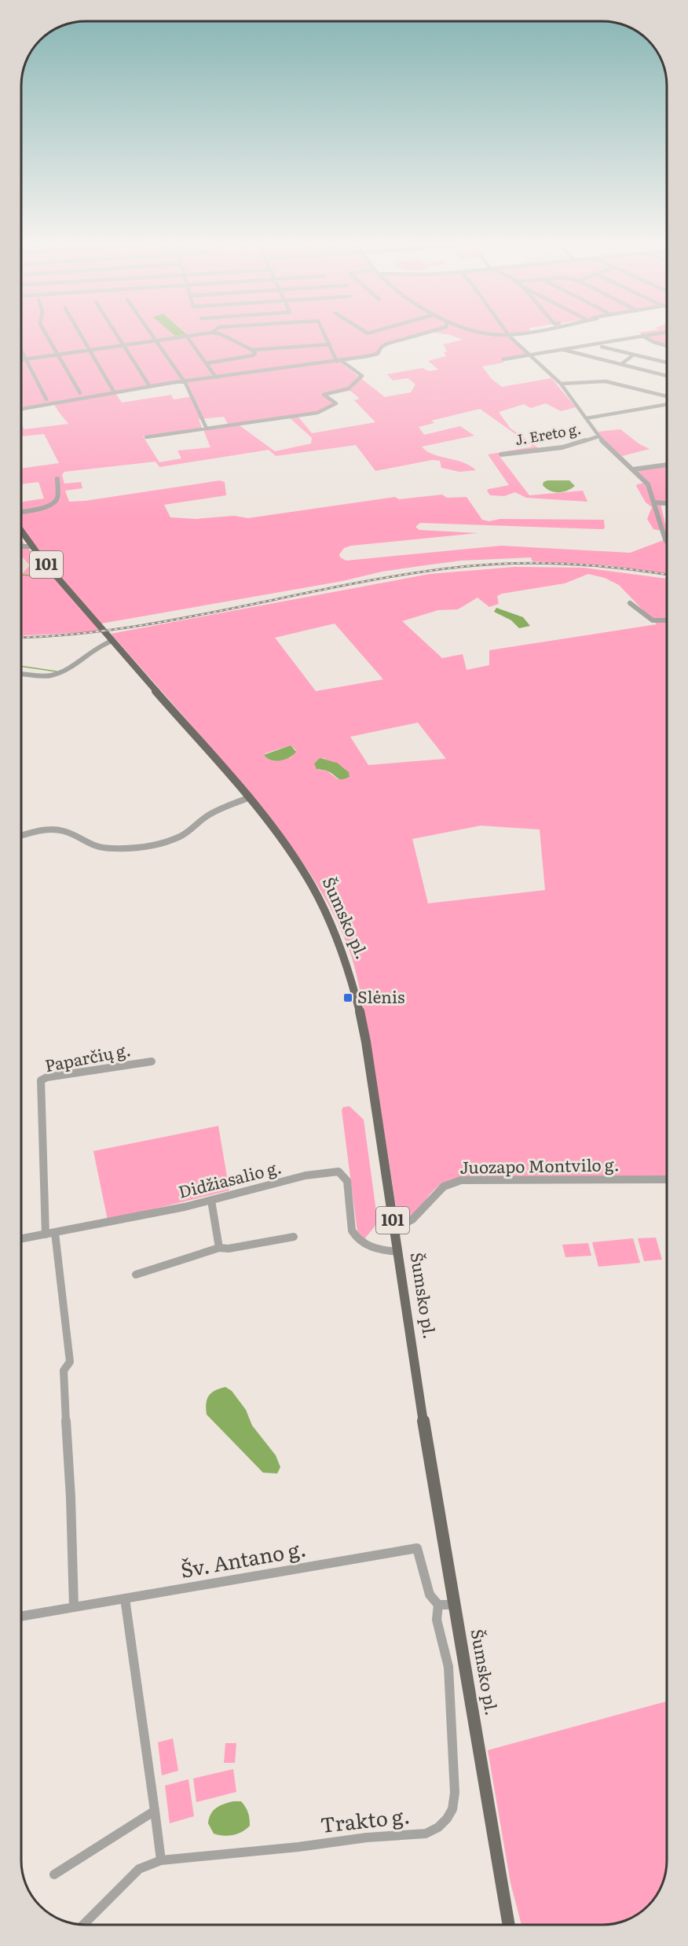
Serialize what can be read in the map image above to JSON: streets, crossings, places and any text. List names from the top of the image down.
{
  "streets": {
    "main road": ["101", "Šumsko pl."],
    "street": [
      "J. Ereto g.",
      "Paparčių g.",
      "Juozapo Montvilo g.",
      "Didžiasalio g.",
      "Šv. Antano g.",
      "Trakto g."
    ]
  },
  "crossings": [
    ["101", "Šumsko pl."],
    ["Šumsko pl.", "Juozapo Montvilo g."],
    ["Šumsko pl.", "Didžiasalio g."],
    ["Paparčių g.", "Didžiasalio g."],
    ["Šv. Antano g.", "Trakto g."]
  ],
  "places": {
    "transit": ["Slėnis"]
  }
}
